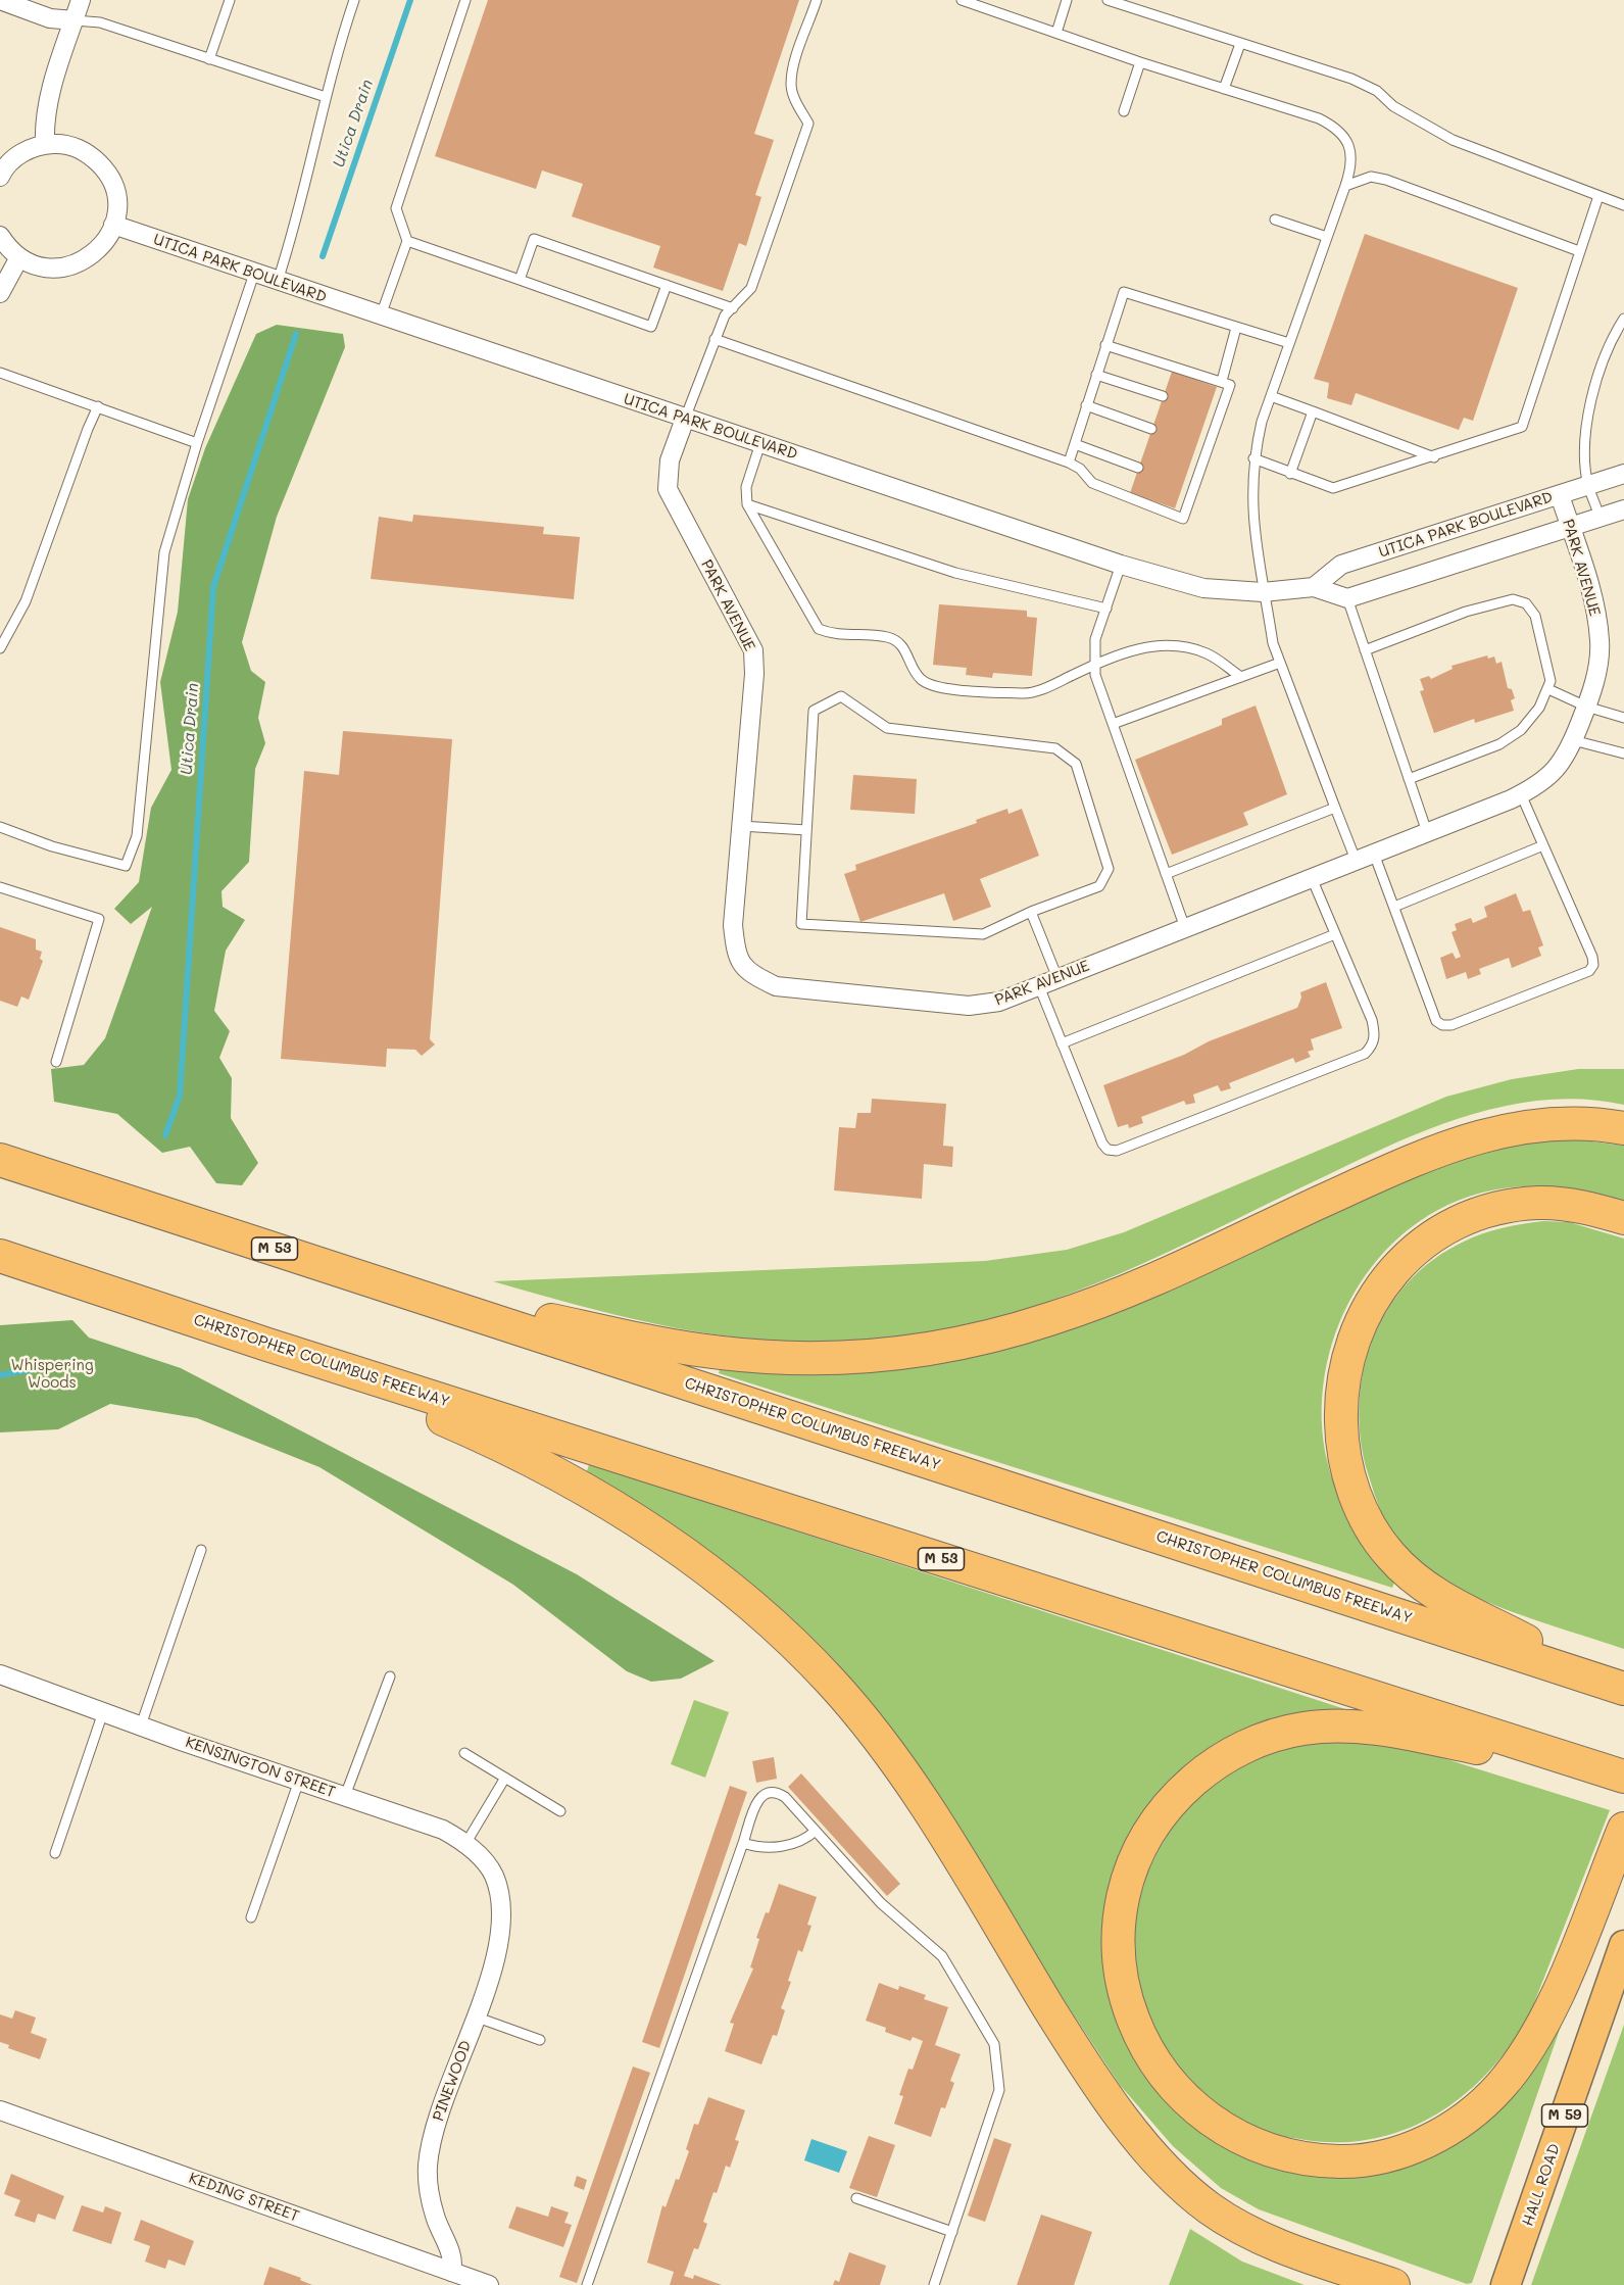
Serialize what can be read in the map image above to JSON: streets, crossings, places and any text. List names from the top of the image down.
{
  "streets": {
    "highway": [
      "M 53",
      "CHRISTOPHER COLUMBUS FREEWAY",
      "M 59",
      "HALL ROAD"
    ],
    "street": [
      "UTICA PARK BOULEVARD",
      "PARK AVENUE",
      "KENSINGTON STREET",
      "PINEWOOD",
      "KEDING STREET"
    ]
  },
  "crossings": [
    ["UTICA PARK BOULEVARD", "PARK AVENUE"],
    ["KENSINGTON STREET", "PINEWOOD"],
    ["PINEWOOD", "KEDING STREET"]
  ],
  "water": ["Utica Drain"],
  "parks": ["Whispering Woods"]
}
